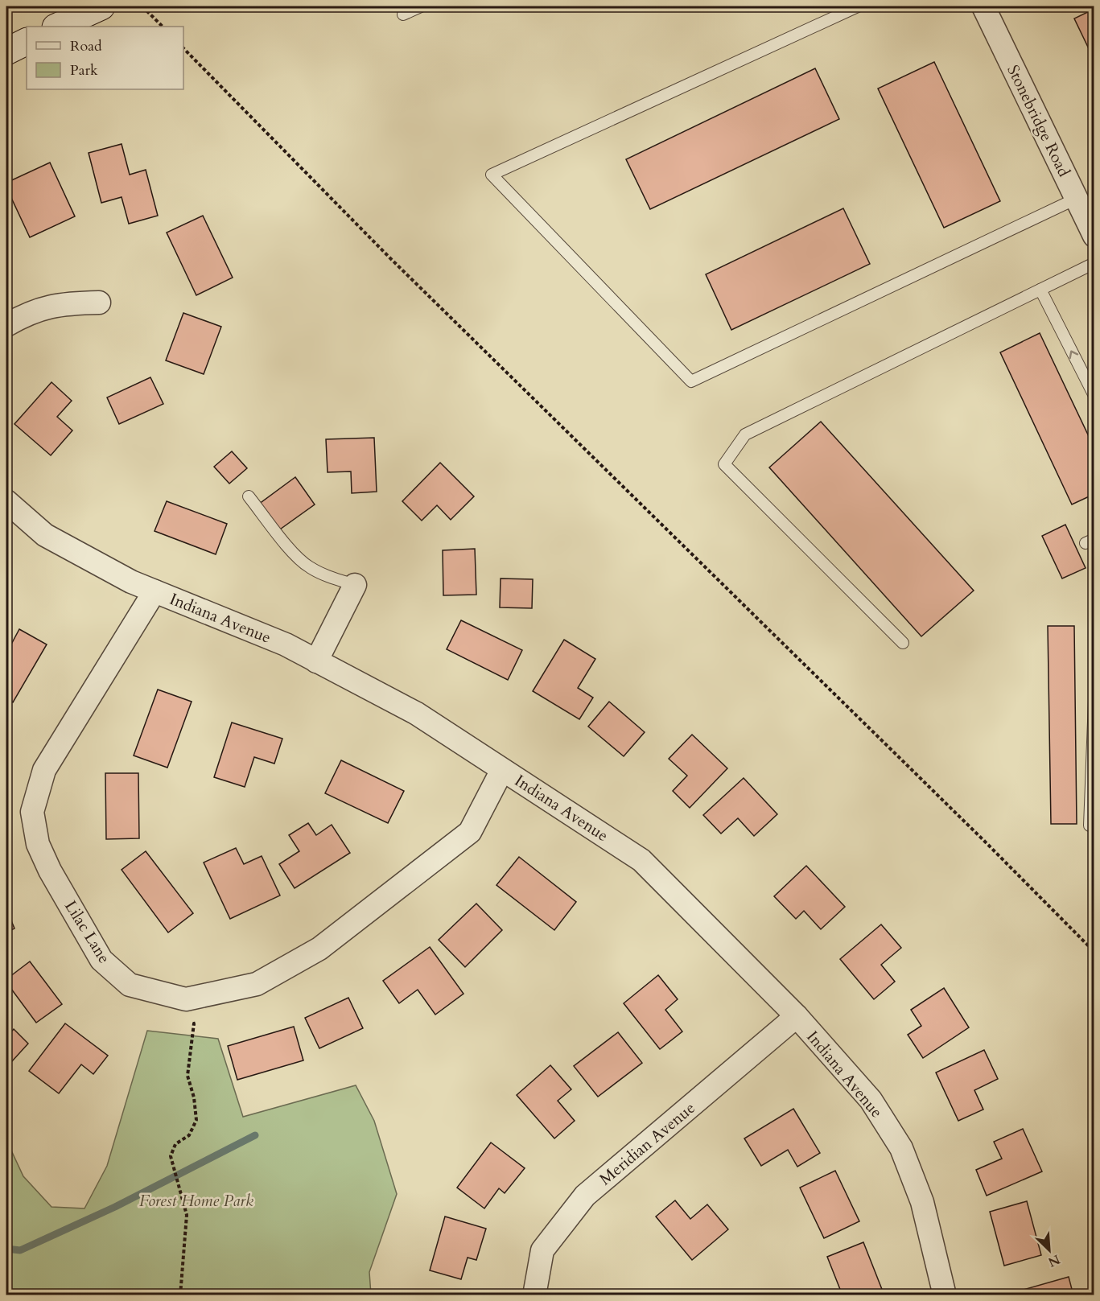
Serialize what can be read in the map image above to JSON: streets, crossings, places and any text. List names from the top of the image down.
{
  "streets": {
    "street": [
      "Stonebridge Road",
      "Indiana Avenue",
      "Lilac Lane",
      "Meridian Avenue"
    ]
  },
  "crossings": [
    ["Indiana Avenue", "Lilac Lane"],
    ["Indiana Avenue", "Meridian Avenue"]
  ],
  "parks": ["Forest Home Park"],
  "legend": ["Road", "Park"],
  "north": "bottom right"
}
